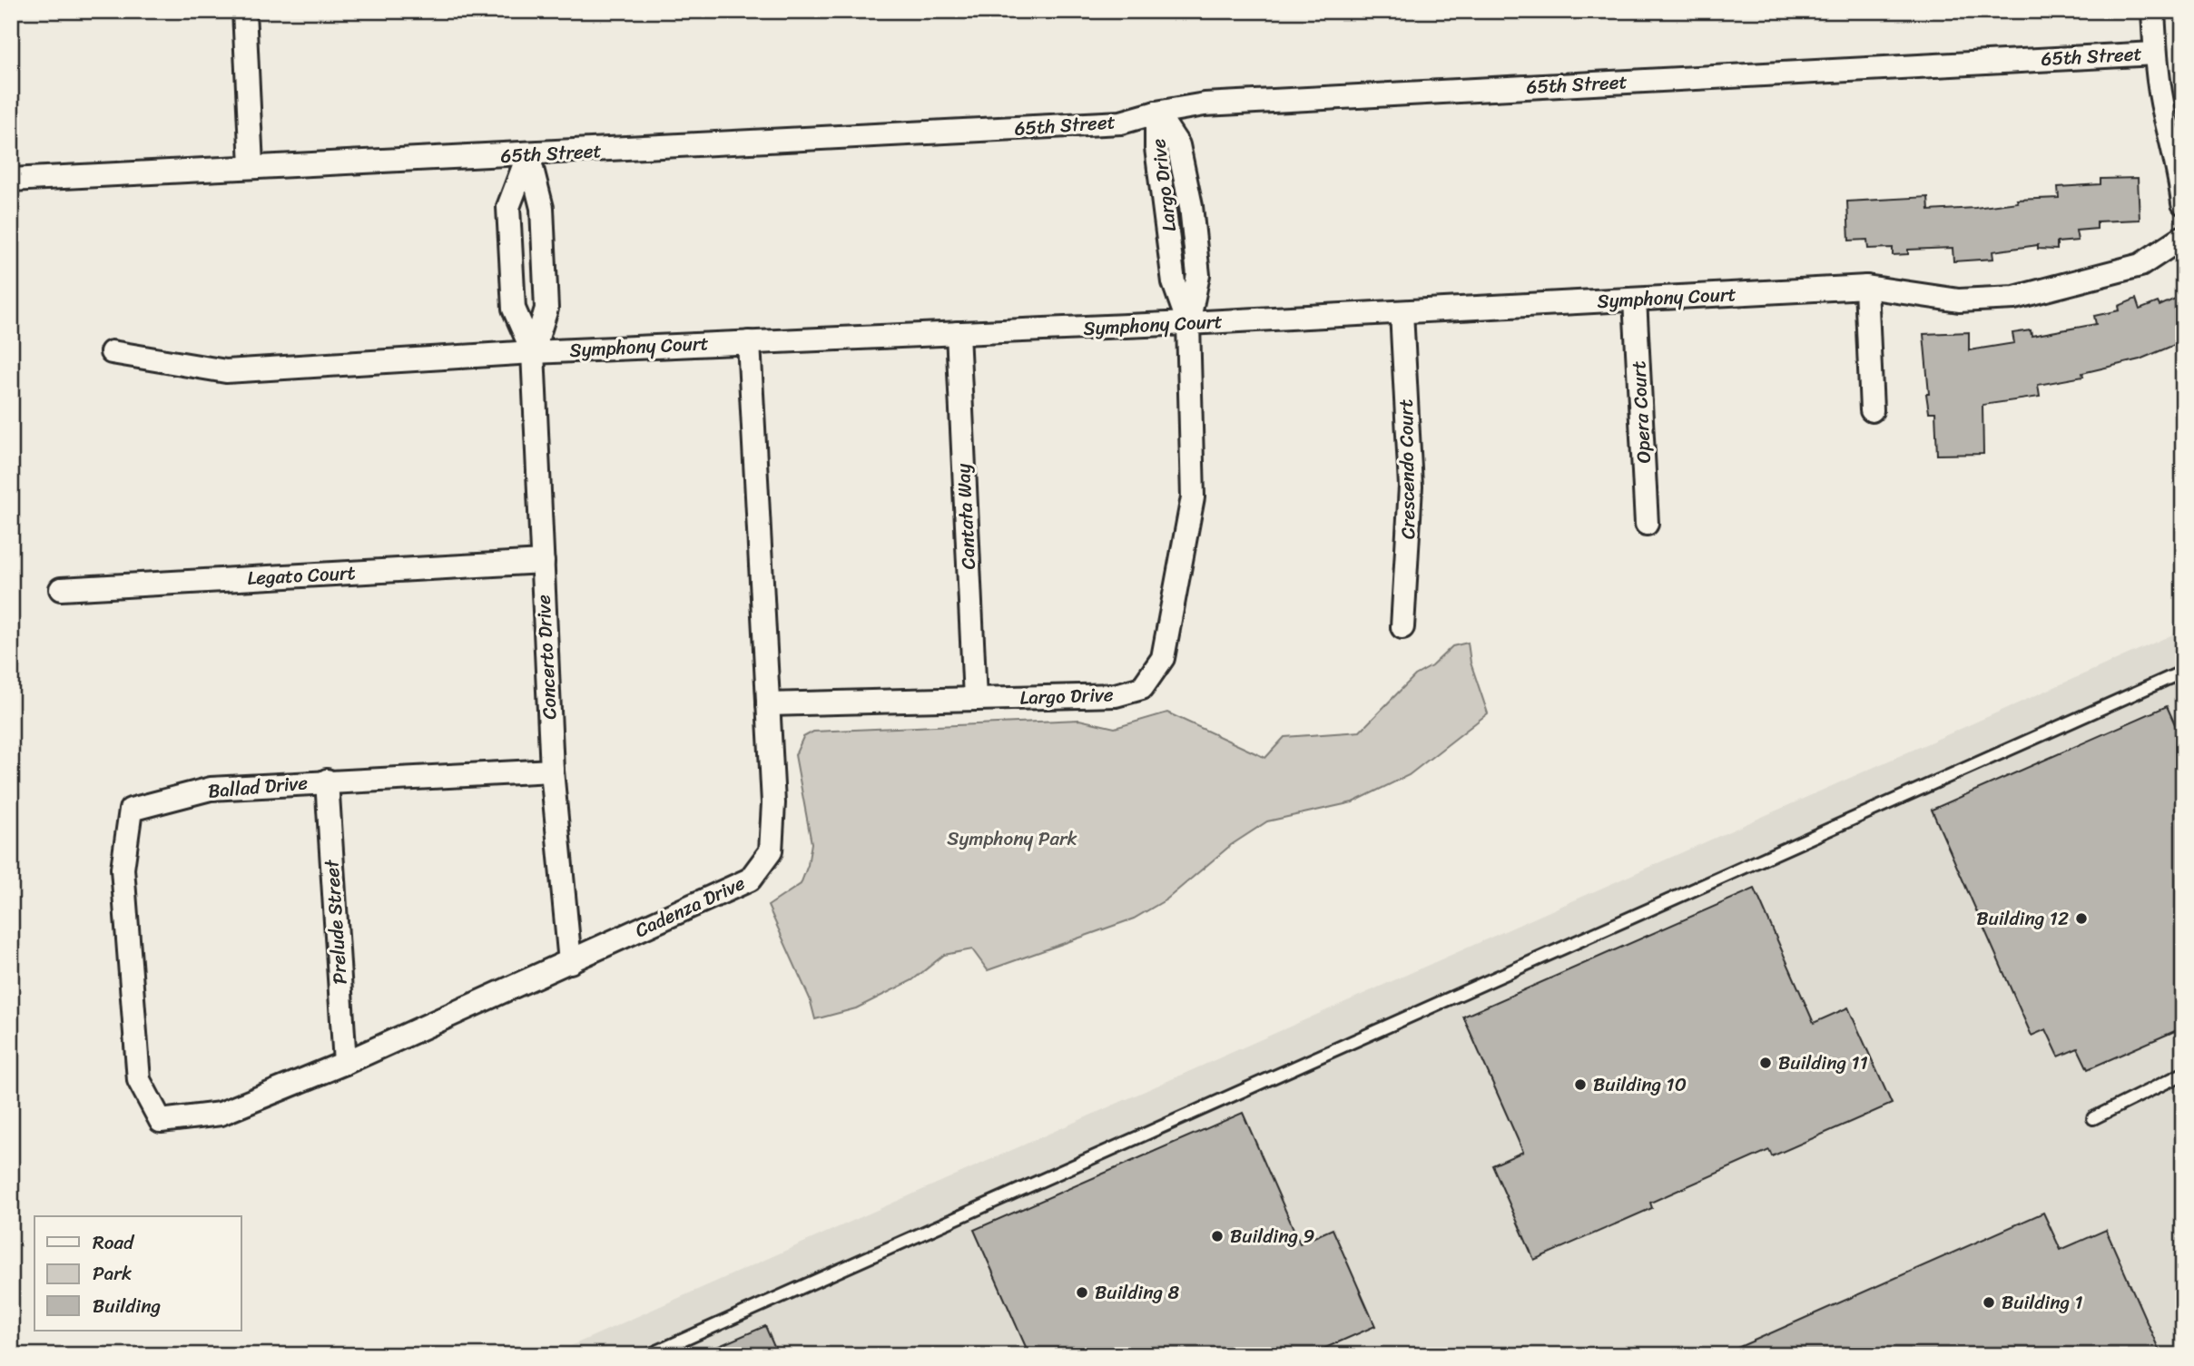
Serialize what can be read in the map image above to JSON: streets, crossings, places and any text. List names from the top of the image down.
{
  "streets": {
    "street": [
      "65th Street",
      "Largo Drive",
      "Symphony Court",
      "Opera Court",
      "Crescendo Court",
      "Cantata Way",
      "Legato Court",
      "Concerto Drive",
      "Ballad Drive",
      "Cadenza Drive",
      "Prelude Street"
    ]
  },
  "crossings": [
    ["65th Street", "Largo Drive"],
    ["65th Street", "Concerto Drive"],
    ["Largo Drive", "Symphony Court"],
    ["Largo Drive", "Cantata Way"],
    ["Largo Drive", "Cadenza Drive"],
    ["Symphony Court", "Opera Court"],
    ["Symphony Court", "Crescendo Court"],
    ["Symphony Court", "Cantata Way"],
    ["Symphony Court", "Concerto Drive"],
    ["Symphony Court", "Cadenza Drive"],
    ["Legato Court", "Concerto Drive"],
    ["Concerto Drive", "Ballad Drive"],
    ["Concerto Drive", "Cadenza Drive"],
    ["Ballad Drive", "Cadenza Drive"],
    ["Ballad Drive", "Prelude Street"],
    ["Cadenza Drive", "Prelude Street"]
  ],
  "parks": ["Symphony Park"],
  "places": [
    "Building 12",
    "Building 11",
    "Building 10",
    "Building 9",
    "Building 8",
    "Building 1"
  ],
  "legend": ["Road", "Park", "Building"]
}
